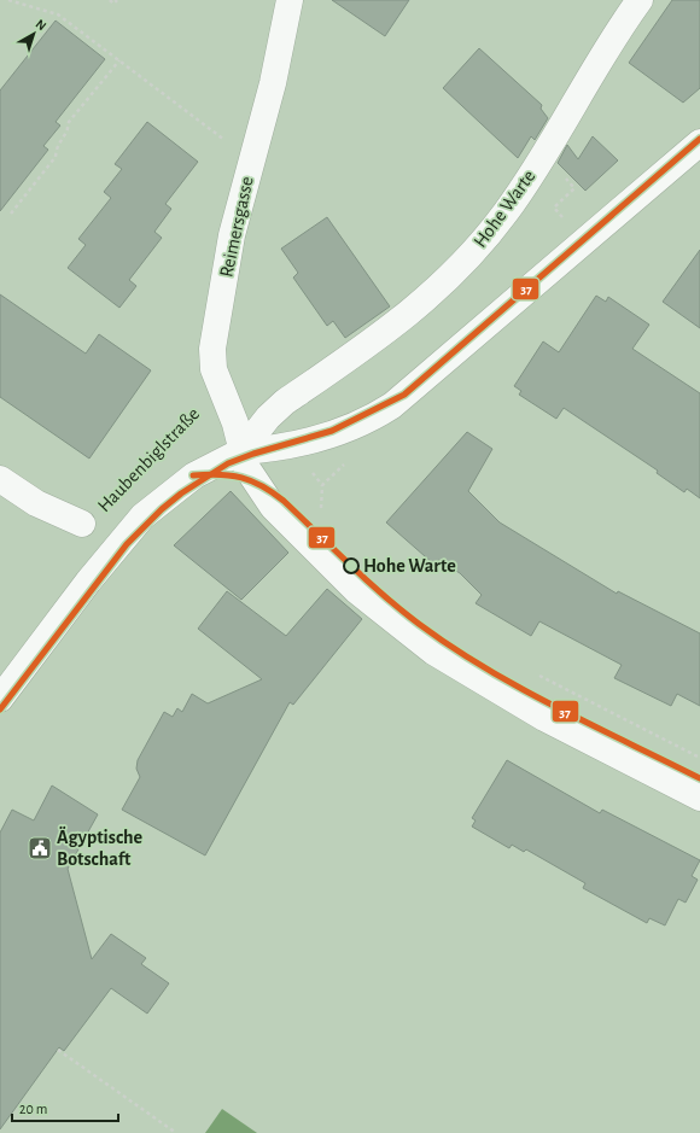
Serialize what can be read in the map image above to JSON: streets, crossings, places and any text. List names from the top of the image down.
{
  "streets": {
    "street": ["Hohe Warte", "Reimersgasse", "Haubenbiglstraße"]
  },
  "crossings": [
    ["Hohe Warte", "Reimersgasse"],
    ["Reimersgasse", "Haubenbiglstraße"]
  ],
  "places": {
    "other": ["Hohe Warte"],
    "public building": ["Ägyptische Botschaft"]
  },
  "lines": ["transit line 37"],
  "scale_bar": "20 m",
  "north": "top right"
}
